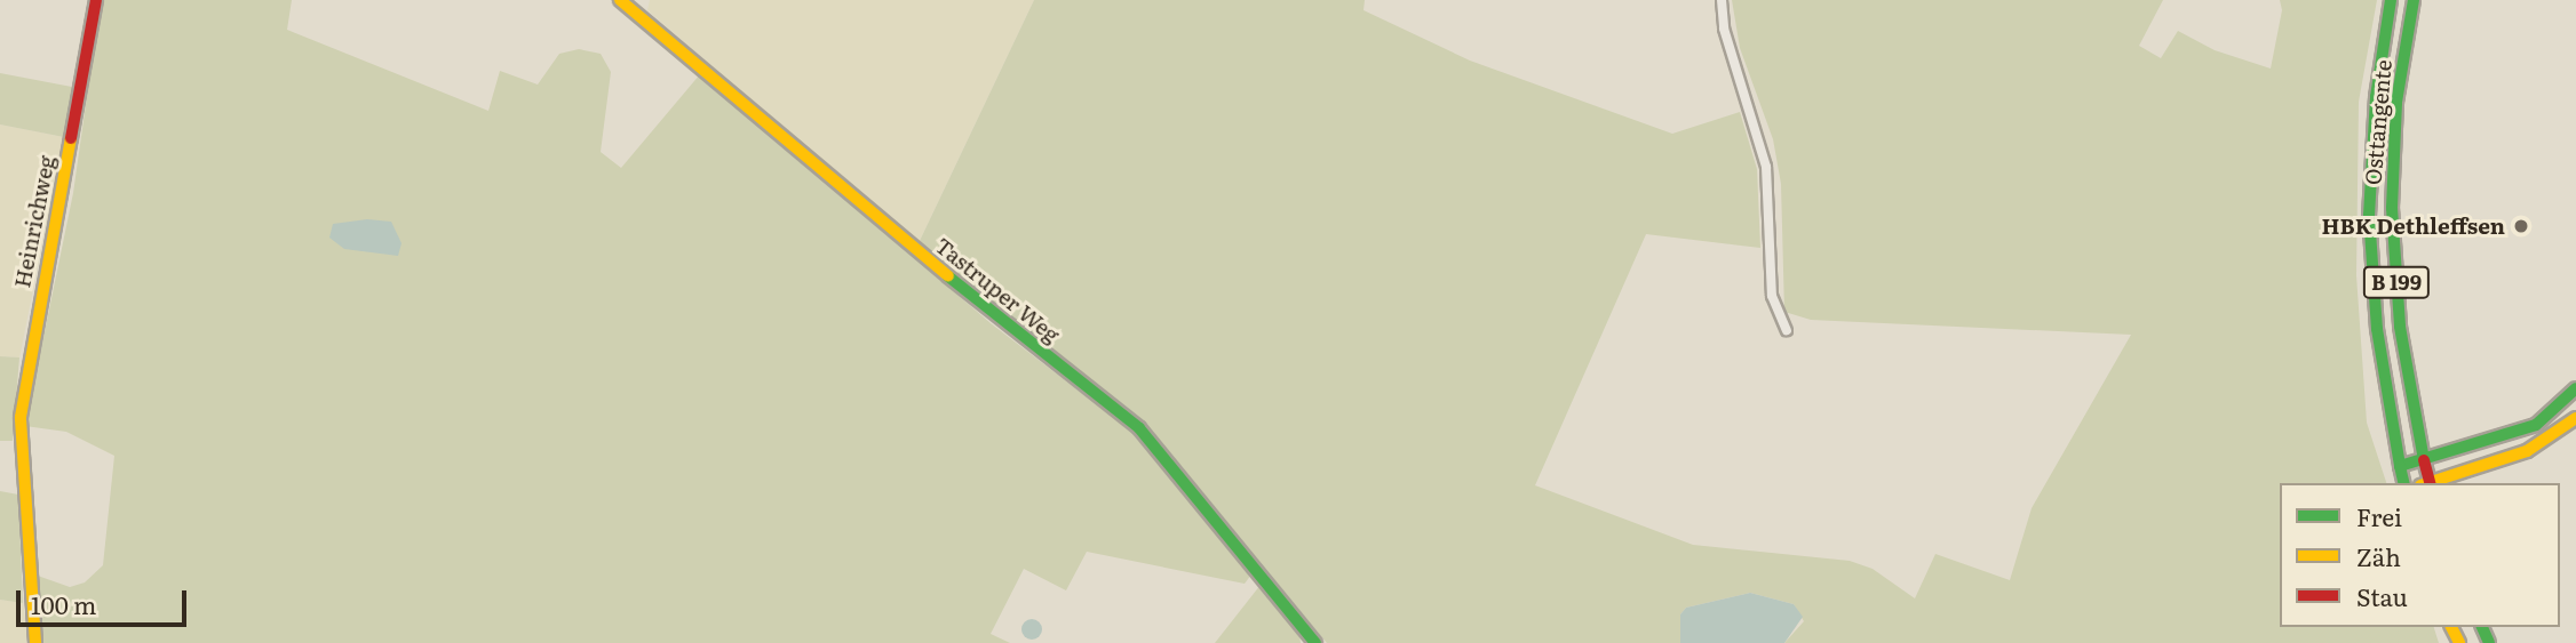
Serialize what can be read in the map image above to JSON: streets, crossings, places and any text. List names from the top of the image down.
{
  "streets": {
    "main road": [
      "Osttangente",
      "Heinrichweg",
      "B 199",
      "Tastruper Weg"
    ]
  },
  "places": ["HBK Dethleffsen"],
  "legend": ["Frei", "Zäh", "Stau"],
  "scale_bar": "100 m"
}
